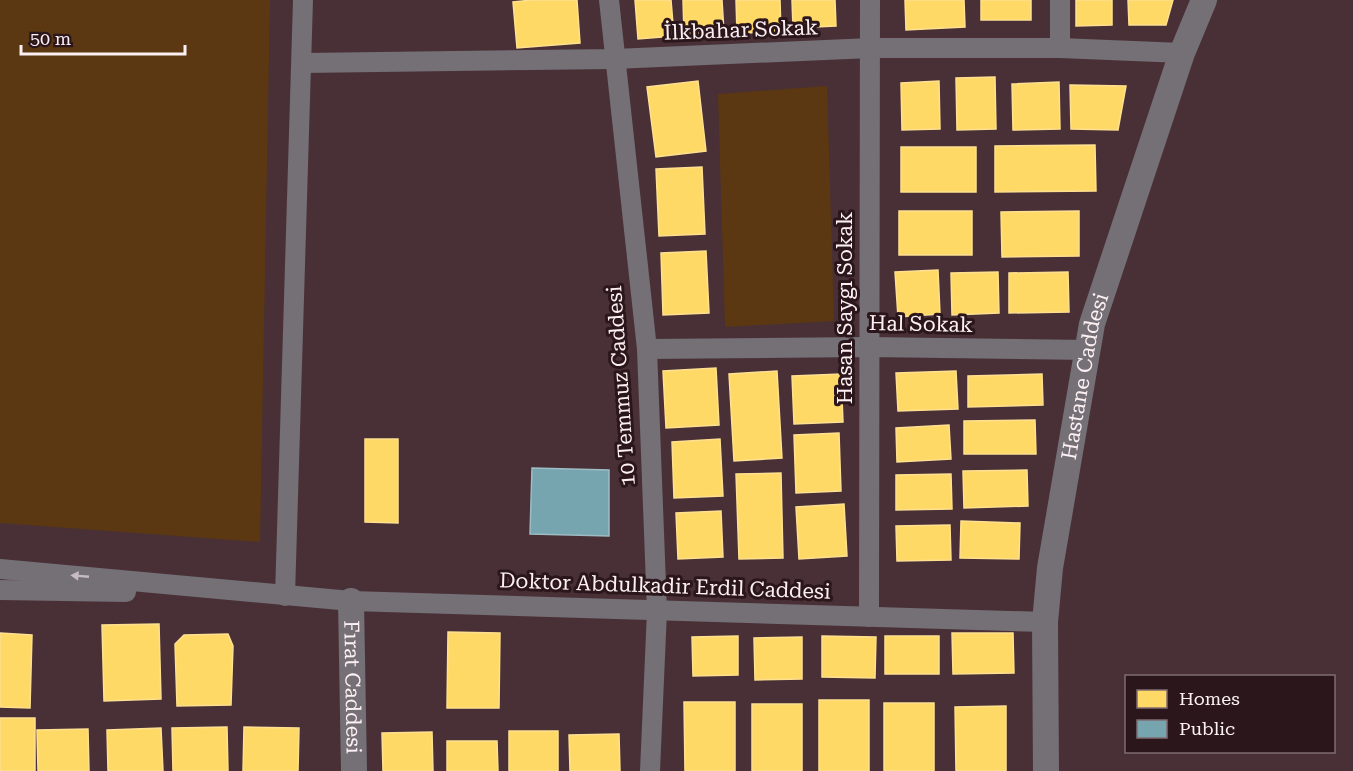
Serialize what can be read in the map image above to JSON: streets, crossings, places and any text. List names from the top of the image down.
{
  "streets": {
    "street": [
      "İlkbahar Sokak",
      "Hasan Saygı Sokak",
      "Hal Sokak",
      "Hastane Caddesi",
      "10 Temmuz Caddesi",
      "Doktor Abdulkadir Erdil Caddesi",
      "Fırat Caddesi"
    ]
  },
  "crossings": [
    ["İlkbahar Sokak", "Hasan Saygı Sokak"],
    ["İlkbahar Sokak", "Hastane Caddesi"],
    ["İlkbahar Sokak", "10 Temmuz Caddesi"],
    ["Hasan Saygı Sokak", "Hal Sokak"],
    ["Hasan Saygı Sokak", "Doktor Abdulkadir Erdil Caddesi"],
    ["Hal Sokak", "Hastane Caddesi"],
    ["Hal Sokak", "10 Temmuz Caddesi"],
    ["Hastane Caddesi", "Doktor Abdulkadir Erdil Caddesi"],
    ["10 Temmuz Caddesi", "Doktor Abdulkadir Erdil Caddesi"],
    ["Doktor Abdulkadir Erdil Caddesi", "Fırat Caddesi"]
  ],
  "legend": ["Homes", "Public"],
  "scale_bar": "50 m"
}
